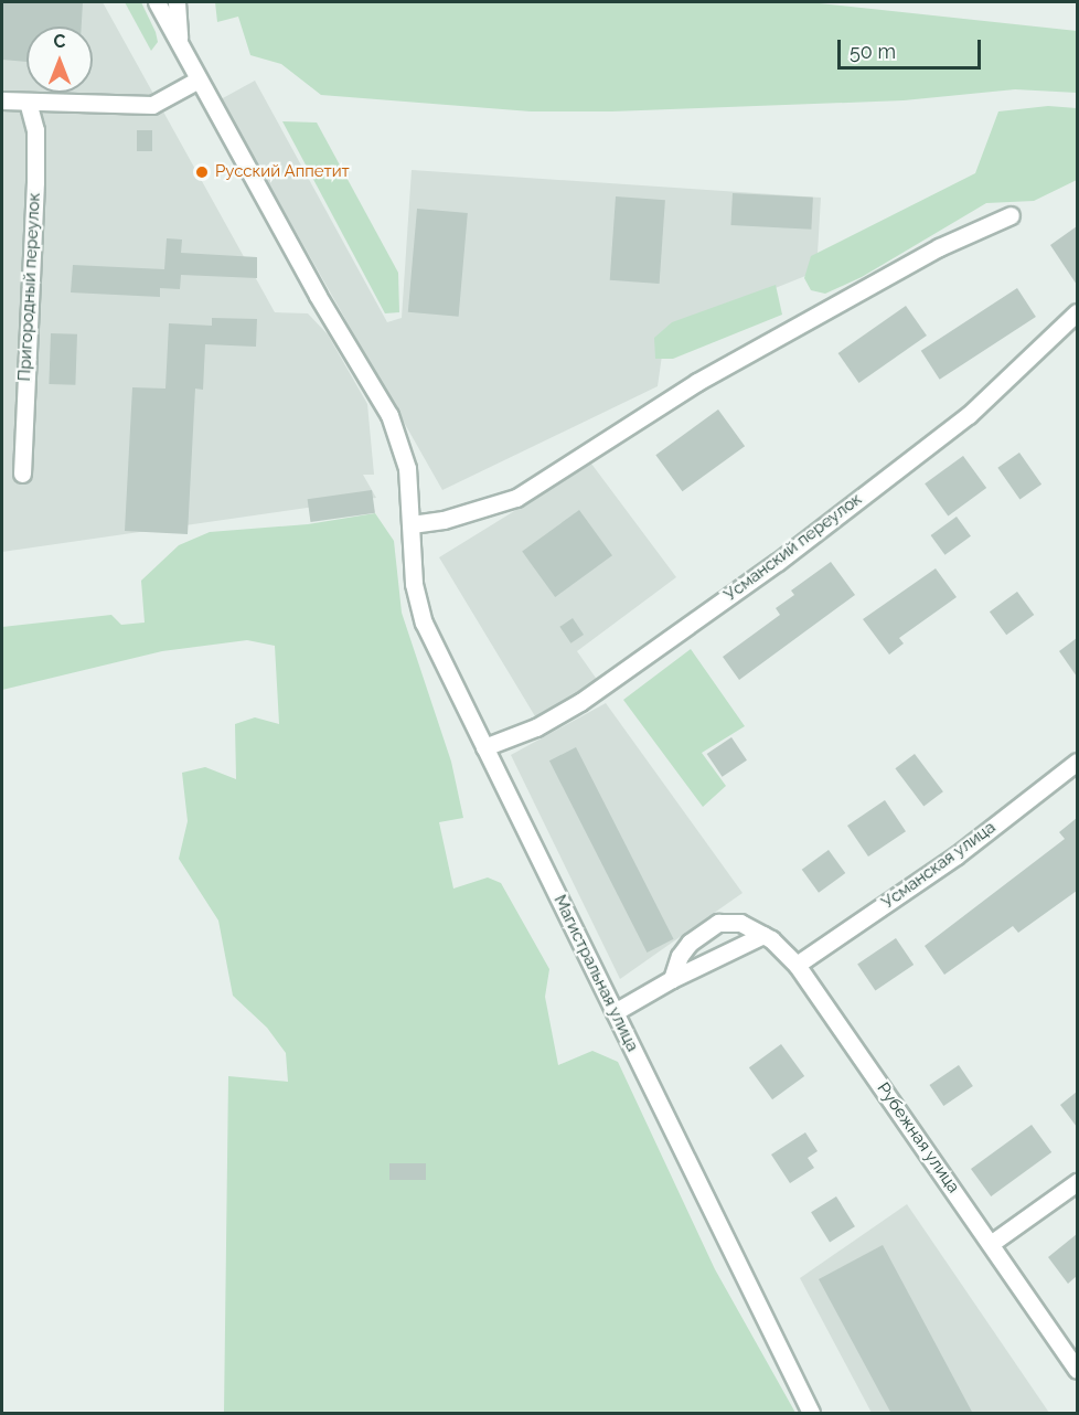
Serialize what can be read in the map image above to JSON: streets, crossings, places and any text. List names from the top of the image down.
{
  "streets": {
    "street": [
      "Пригородный переулок",
      "Усманский переулок",
      "Усманская улица",
      "Магистральная улица",
      "Рубежная улица"
    ]
  },
  "crossings": [
    ["Усманский переулок", "Магистральная улица"],
    ["Усманская улица", "Рубежная улица"]
  ],
  "places": ["Русский Аппетит"],
  "scale_bar": "50 m",
  "north": "top"
}
